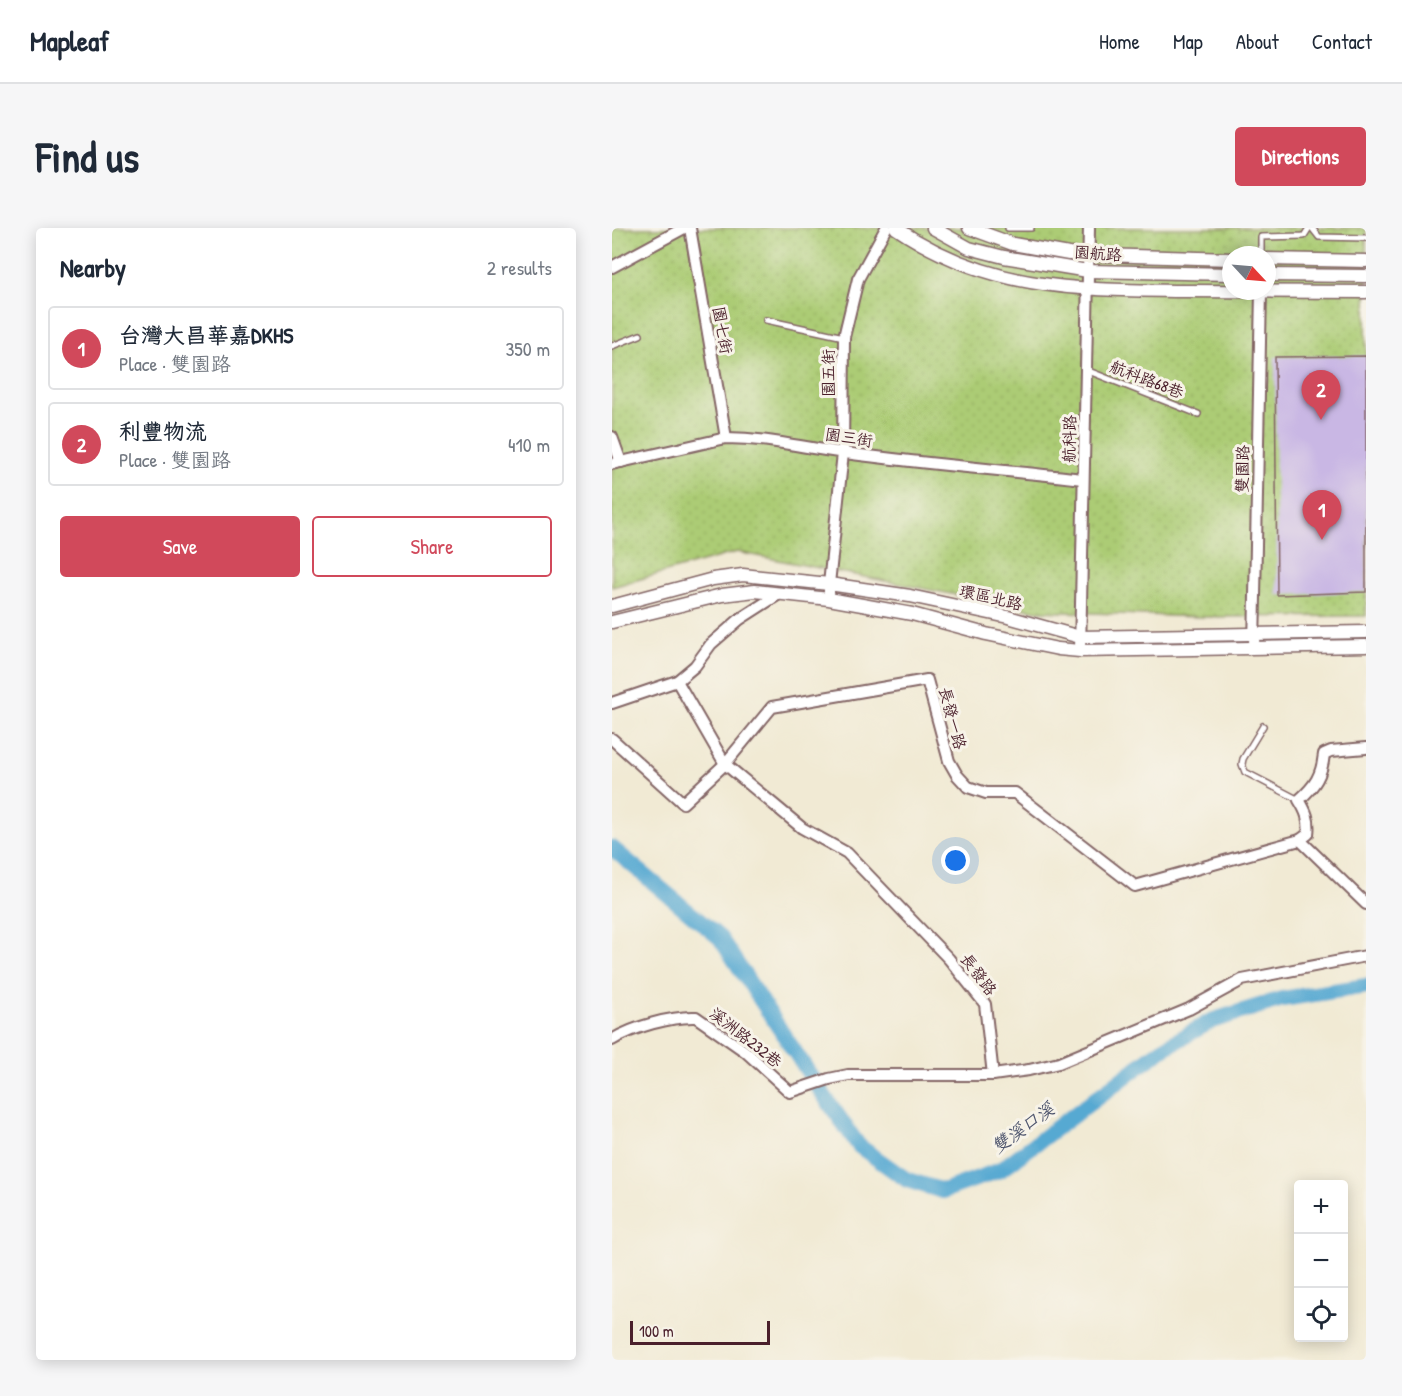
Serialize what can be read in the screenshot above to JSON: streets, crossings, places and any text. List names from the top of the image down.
{
  "streets": {
    "street": [
      "園航路",
      "園七街",
      "園五街",
      "園三街",
      "航科路",
      "雙園路",
      "環區北路",
      "長發一路",
      "長發路",
      "溪洲路232巷"
    ],
    "lane": ["航科路68巷"]
  },
  "crossings": [
    ["園航路", "航科路"],
    ["園七街", "園三街"],
    ["園五街", "園三街"],
    ["園五街", "環區北路"],
    ["航科路68巷", "航科路"],
    ["園三街", "航科路"],
    ["航科路", "環區北路"],
    ["雙園路", "環區北路"],
    ["長發一路", "長發路"],
    ["長發路", "溪洲路232巷"]
  ],
  "water": ["雙溪口溪"],
  "scale_bar": "100 m",
  "north": "bottom right",
  "page": {
    "header": "Mapleaf",
    "nav": [
      "Home",
      "Map",
      "About",
      "Contact"
    ],
    "buttons": [
      "Directions",
      ["Save", "Share"]
    ],
    "title": "Find us",
    "heading": ["Nearby", "2 results"],
    "list": [
      {
        "mark": "1",
        "name": "台灣大昌華嘉DKHS",
        "note": "Place · 雙園路",
        "value": "350 m"
      },
      {
        "mark": "2",
        "name": "利豐物流",
        "note": "Place · 雙園路",
        "value": "410 m"
      }
    ],
    "pins": ["2", "1"],
    "map_buttons": ["+", "−"],
    "scale": "100 m"
  }
}
